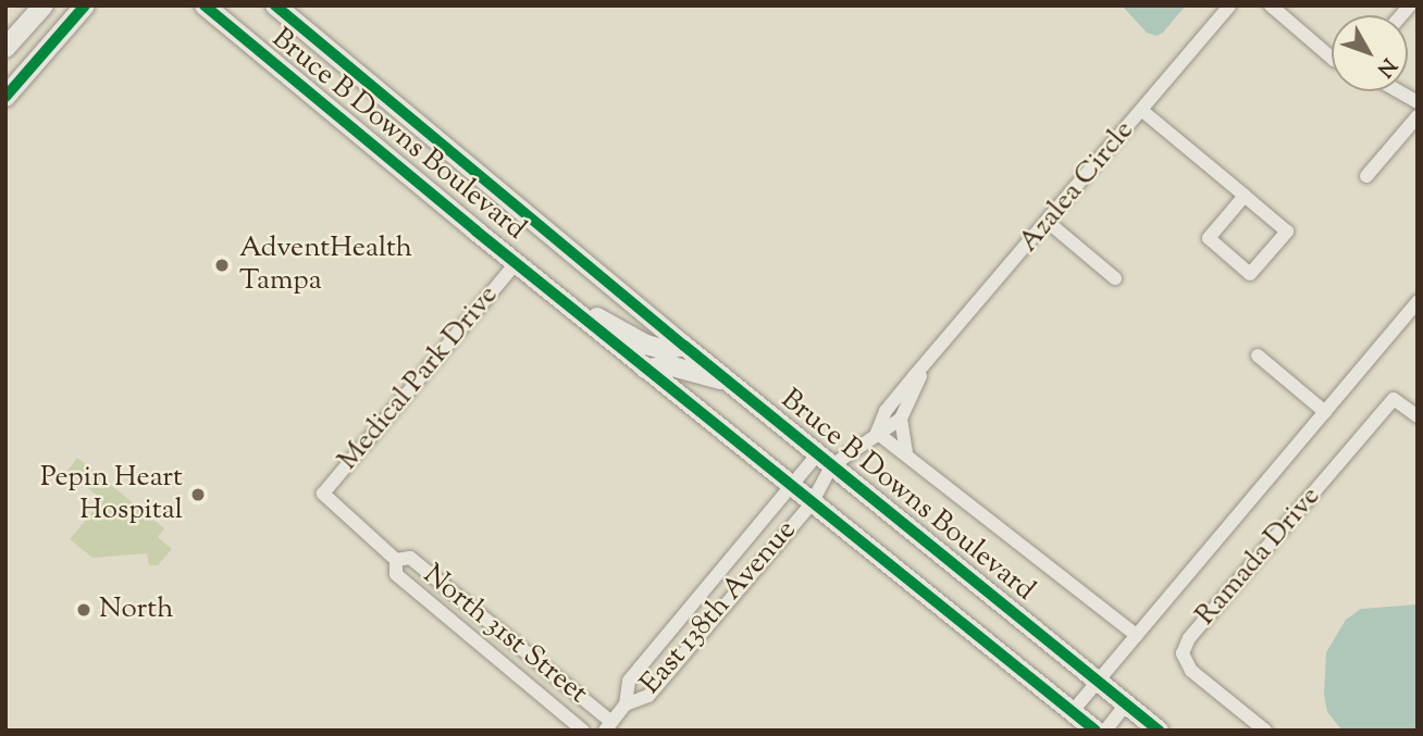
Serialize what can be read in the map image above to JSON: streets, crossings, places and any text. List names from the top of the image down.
{
  "streets": {
    "main road": ["Bruce B Downs Boulevard"],
    "street": [
      "Azalea Circle",
      "Medical Park Drive",
      "Ramada Drive",
      "East 138th Avenue",
      "North 31st Street"
    ]
  },
  "crossings": [
    ["Bruce B Downs Boulevard", "Azalea Circle"],
    ["Bruce B Downs Boulevard", "Medical Park Drive"],
    ["Bruce B Downs Boulevard", "East 138th Avenue"],
    ["Azalea Circle", "East 138th Avenue"],
    ["Medical Park Drive", "North 31st Street"],
    ["East 138th Avenue", "North 31st Street"]
  ],
  "places": ["AdventHealth Tampa", "Pepin Heart Hospital", "North"],
  "north": "bottom right"
}
